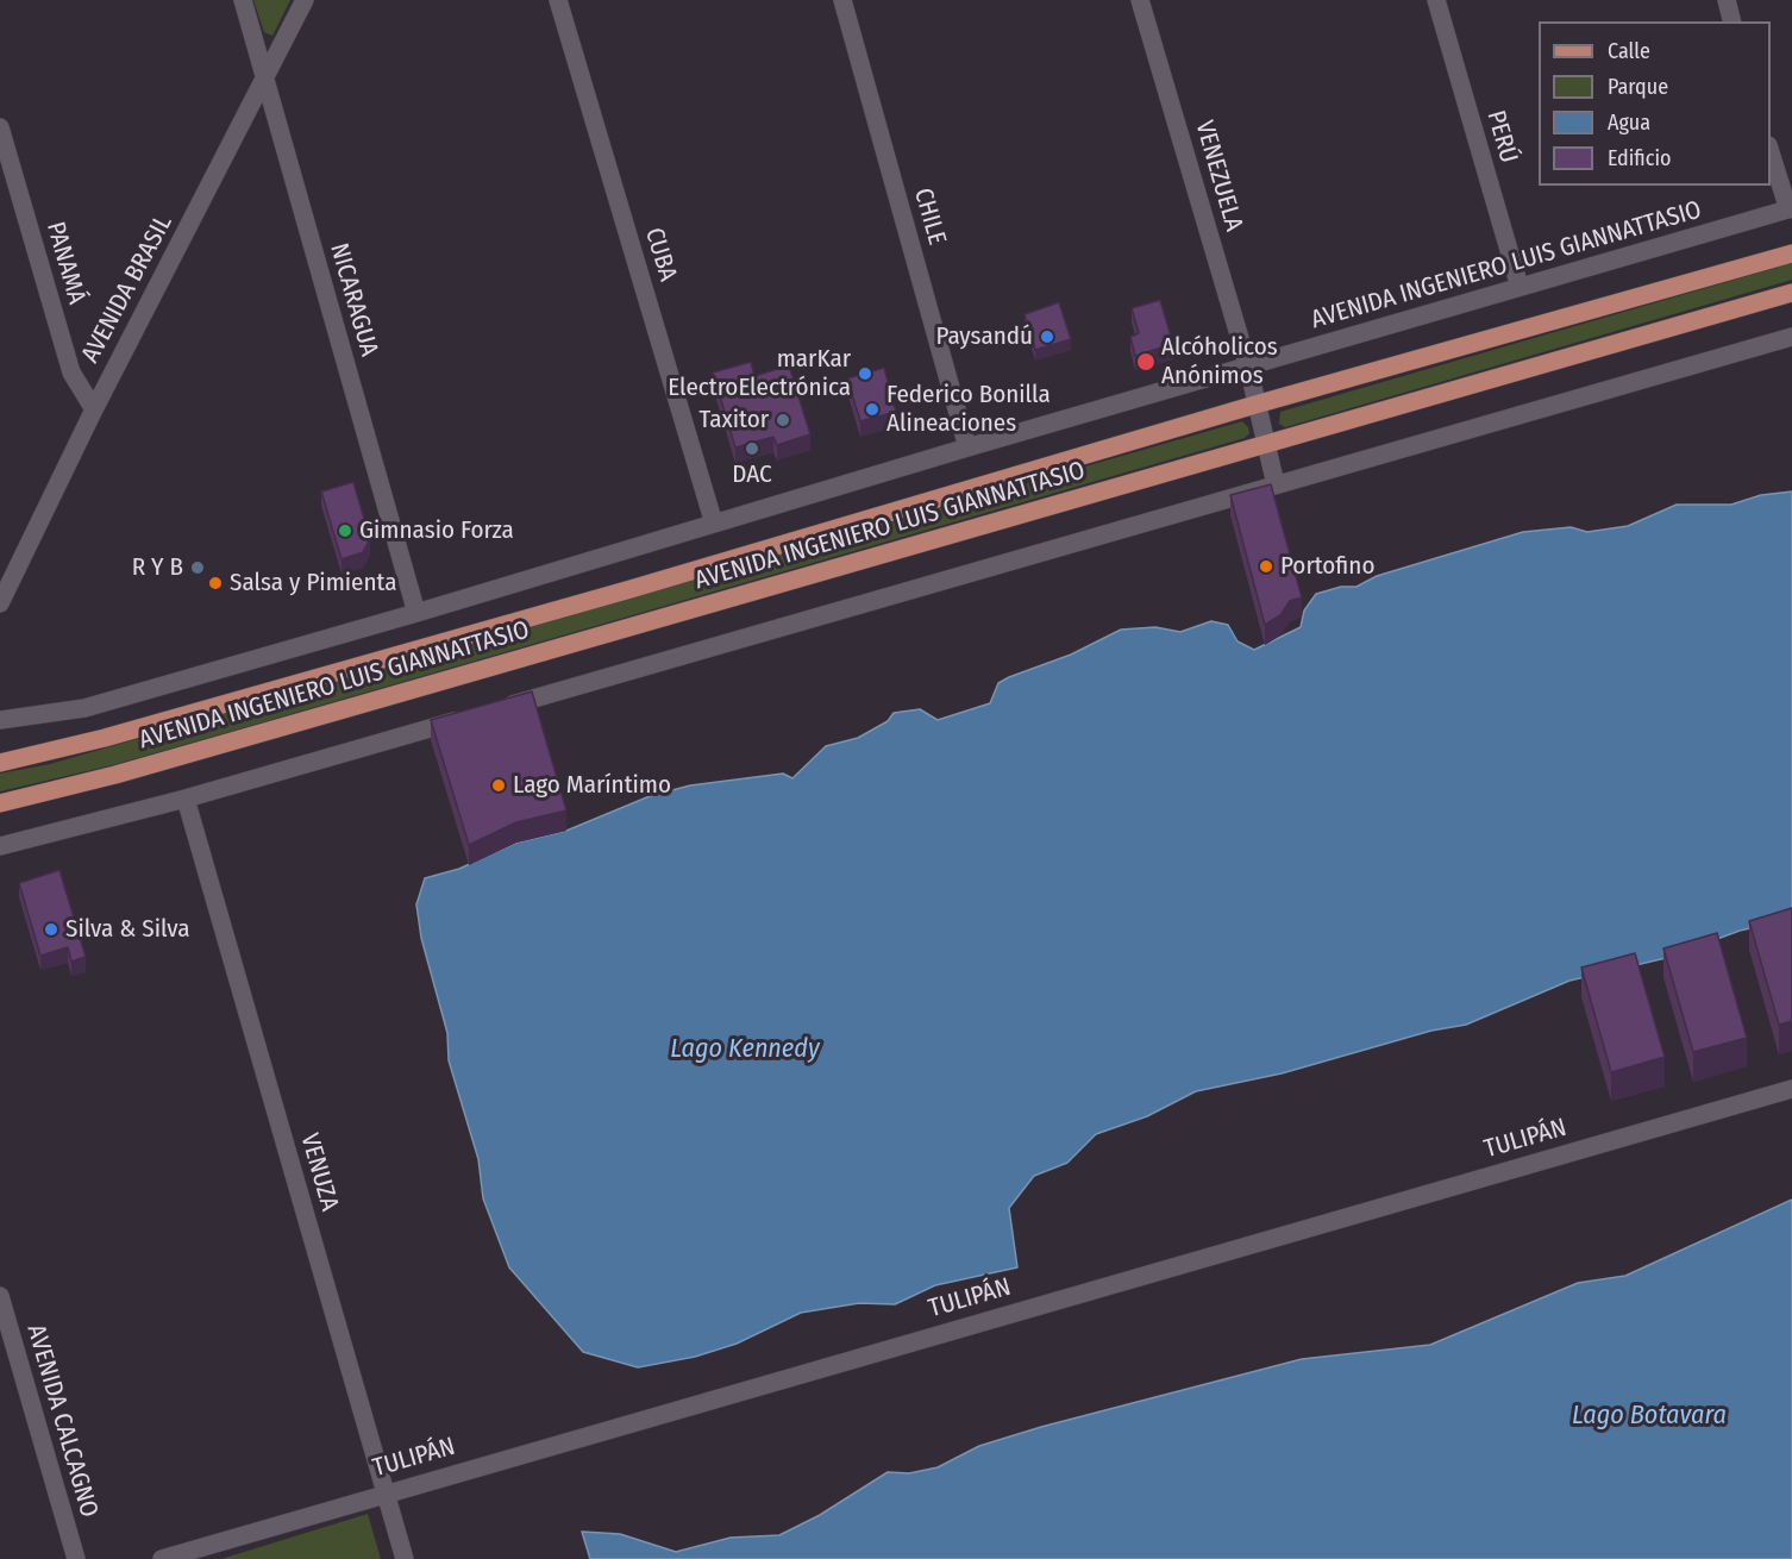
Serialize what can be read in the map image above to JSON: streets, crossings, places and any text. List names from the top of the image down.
{
  "streets": {
    "main road": ["AVENIDA INGENIERO LUIS GIANNATTASIO"],
    "street": [
      "PERÚ",
      "VENEZUELA",
      "CHILE",
      "CUBA",
      "PANAMÁ",
      "AVENIDA BRASIL",
      "NICARAGUA",
      "TULIPÁN",
      "VENUZA",
      "AVENIDA CALCAGNO"
    ]
  },
  "crossings": [
    ["PERÚ", "AVENIDA INGENIERO LUIS GIANNATTASIO"],
    ["VENEZUELA", "AVENIDA INGENIERO LUIS GIANNATTASIO"],
    ["CHILE", "AVENIDA INGENIERO LUIS GIANNATTASIO"],
    ["CUBA", "AVENIDA INGENIERO LUIS GIANNATTASIO"],
    ["PANAMÁ", "AVENIDA BRASIL"],
    ["AVENIDA INGENIERO LUIS GIANNATTASIO", "NICARAGUA"],
    ["AVENIDA BRASIL", "NICARAGUA"],
    ["TULIPÁN", "VENUZA"]
  ],
  "water": ["Lago Kennedy", "Lago Botavara"],
  "places": [
    "Paysandú",
    "Alcóholicos Anónimos",
    "marKar ElectroElectrónica",
    "Federico Bonilla Alineaciones",
    "Taxitor",
    "DAC",
    "Gimnasio Forza",
    "Portofino",
    "R Y B",
    "Salsa y Pimienta",
    "Lago Maríntimo",
    "Silva & Silva"
  ],
  "legend": [
    "Calle",
    "Parque",
    "Agua",
    "Edificio"
  ]
}
